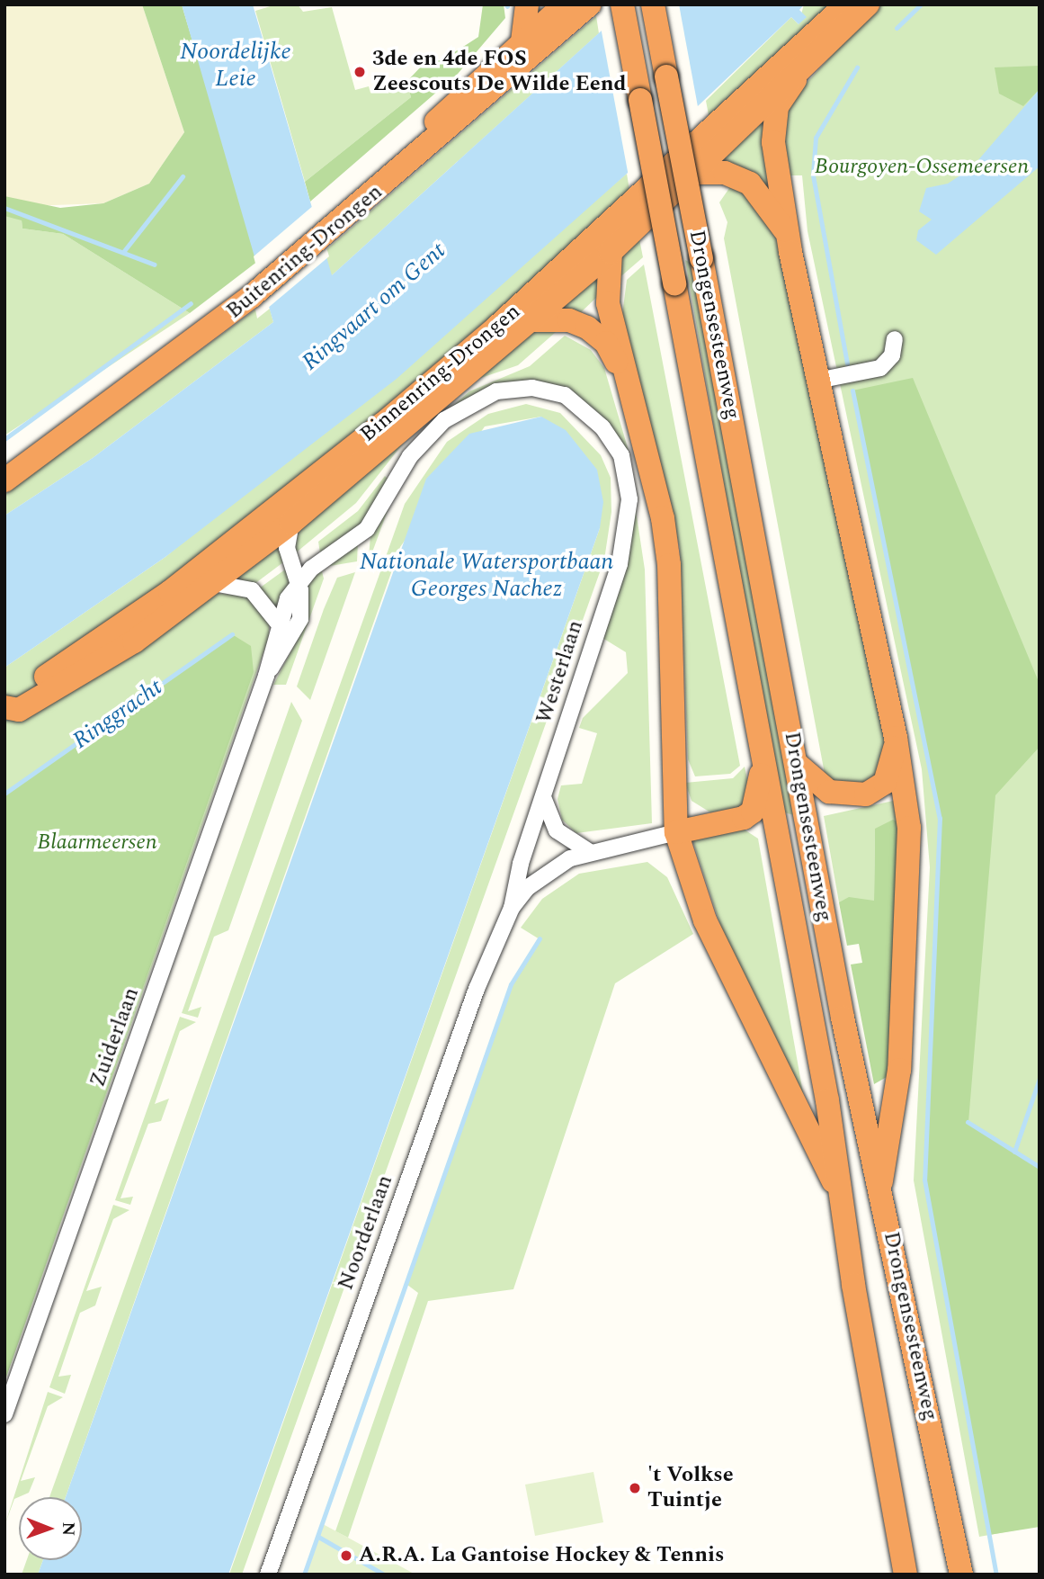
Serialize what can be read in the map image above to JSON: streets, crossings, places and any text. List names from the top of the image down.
{
  "streets": {
    "highway": ["Buitenring-Drongen", "Drongensesteenweg", "Binnenring-Drongen"],
    "street": ["Westerlaan", "Zuiderlaan", "Noorderlaan"]
  },
  "crossings": [
    ["Westerlaan", "Zuiderlaan"],
    ["Westerlaan", "Noorderlaan"]
  ],
  "water": [
    "Noordelijke Leie",
    "Ringvaart om Gent",
    "Nationale Watersportbaan Georges Nachez",
    "Ringgracht"
  ],
  "parks": ["Bourgoyen-Ossemeersen", "Blaarmeersen"],
  "places": ["3de en 4de FOS Zeescouts De Wilde Eend", "'t Volkse Tuintje", "A.R.A. La Gantoise Hockey & Tennis"],
  "north": "right"
}
